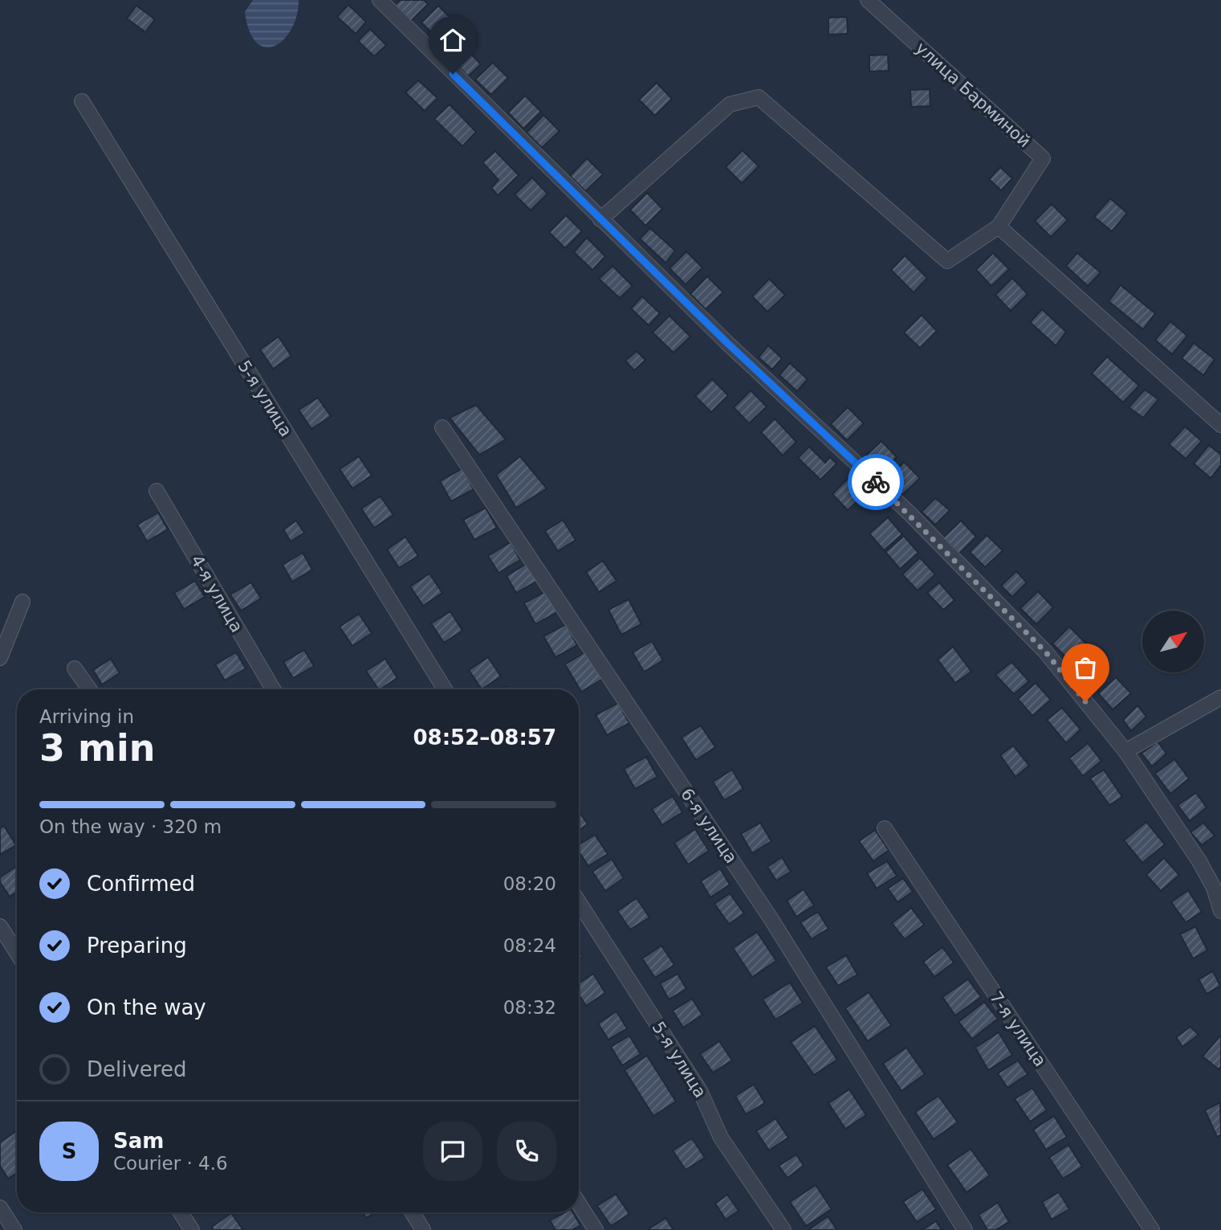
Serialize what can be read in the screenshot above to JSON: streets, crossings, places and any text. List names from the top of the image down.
{
  "streets": {
    "street": [
      "улица Барминой",
      "5-я улица",
      "4-я улица",
      "6-я улица",
      "7-я улица"
    ]
  },
  "north": "top right",
  "page": {
    "heading": ["3 min", "Arriving in", "08:52–08:57"],
    "panel": ["Sam", "Courier · 4.6"],
    "bar": "On the way · 320 m",
    "list": [
      ["Confirmed", "08:20"],
      ["Preparing", "08:24"],
      ["On the way", "08:32"],
      "Delivered"
    ],
    "round": "S"
  }
}
